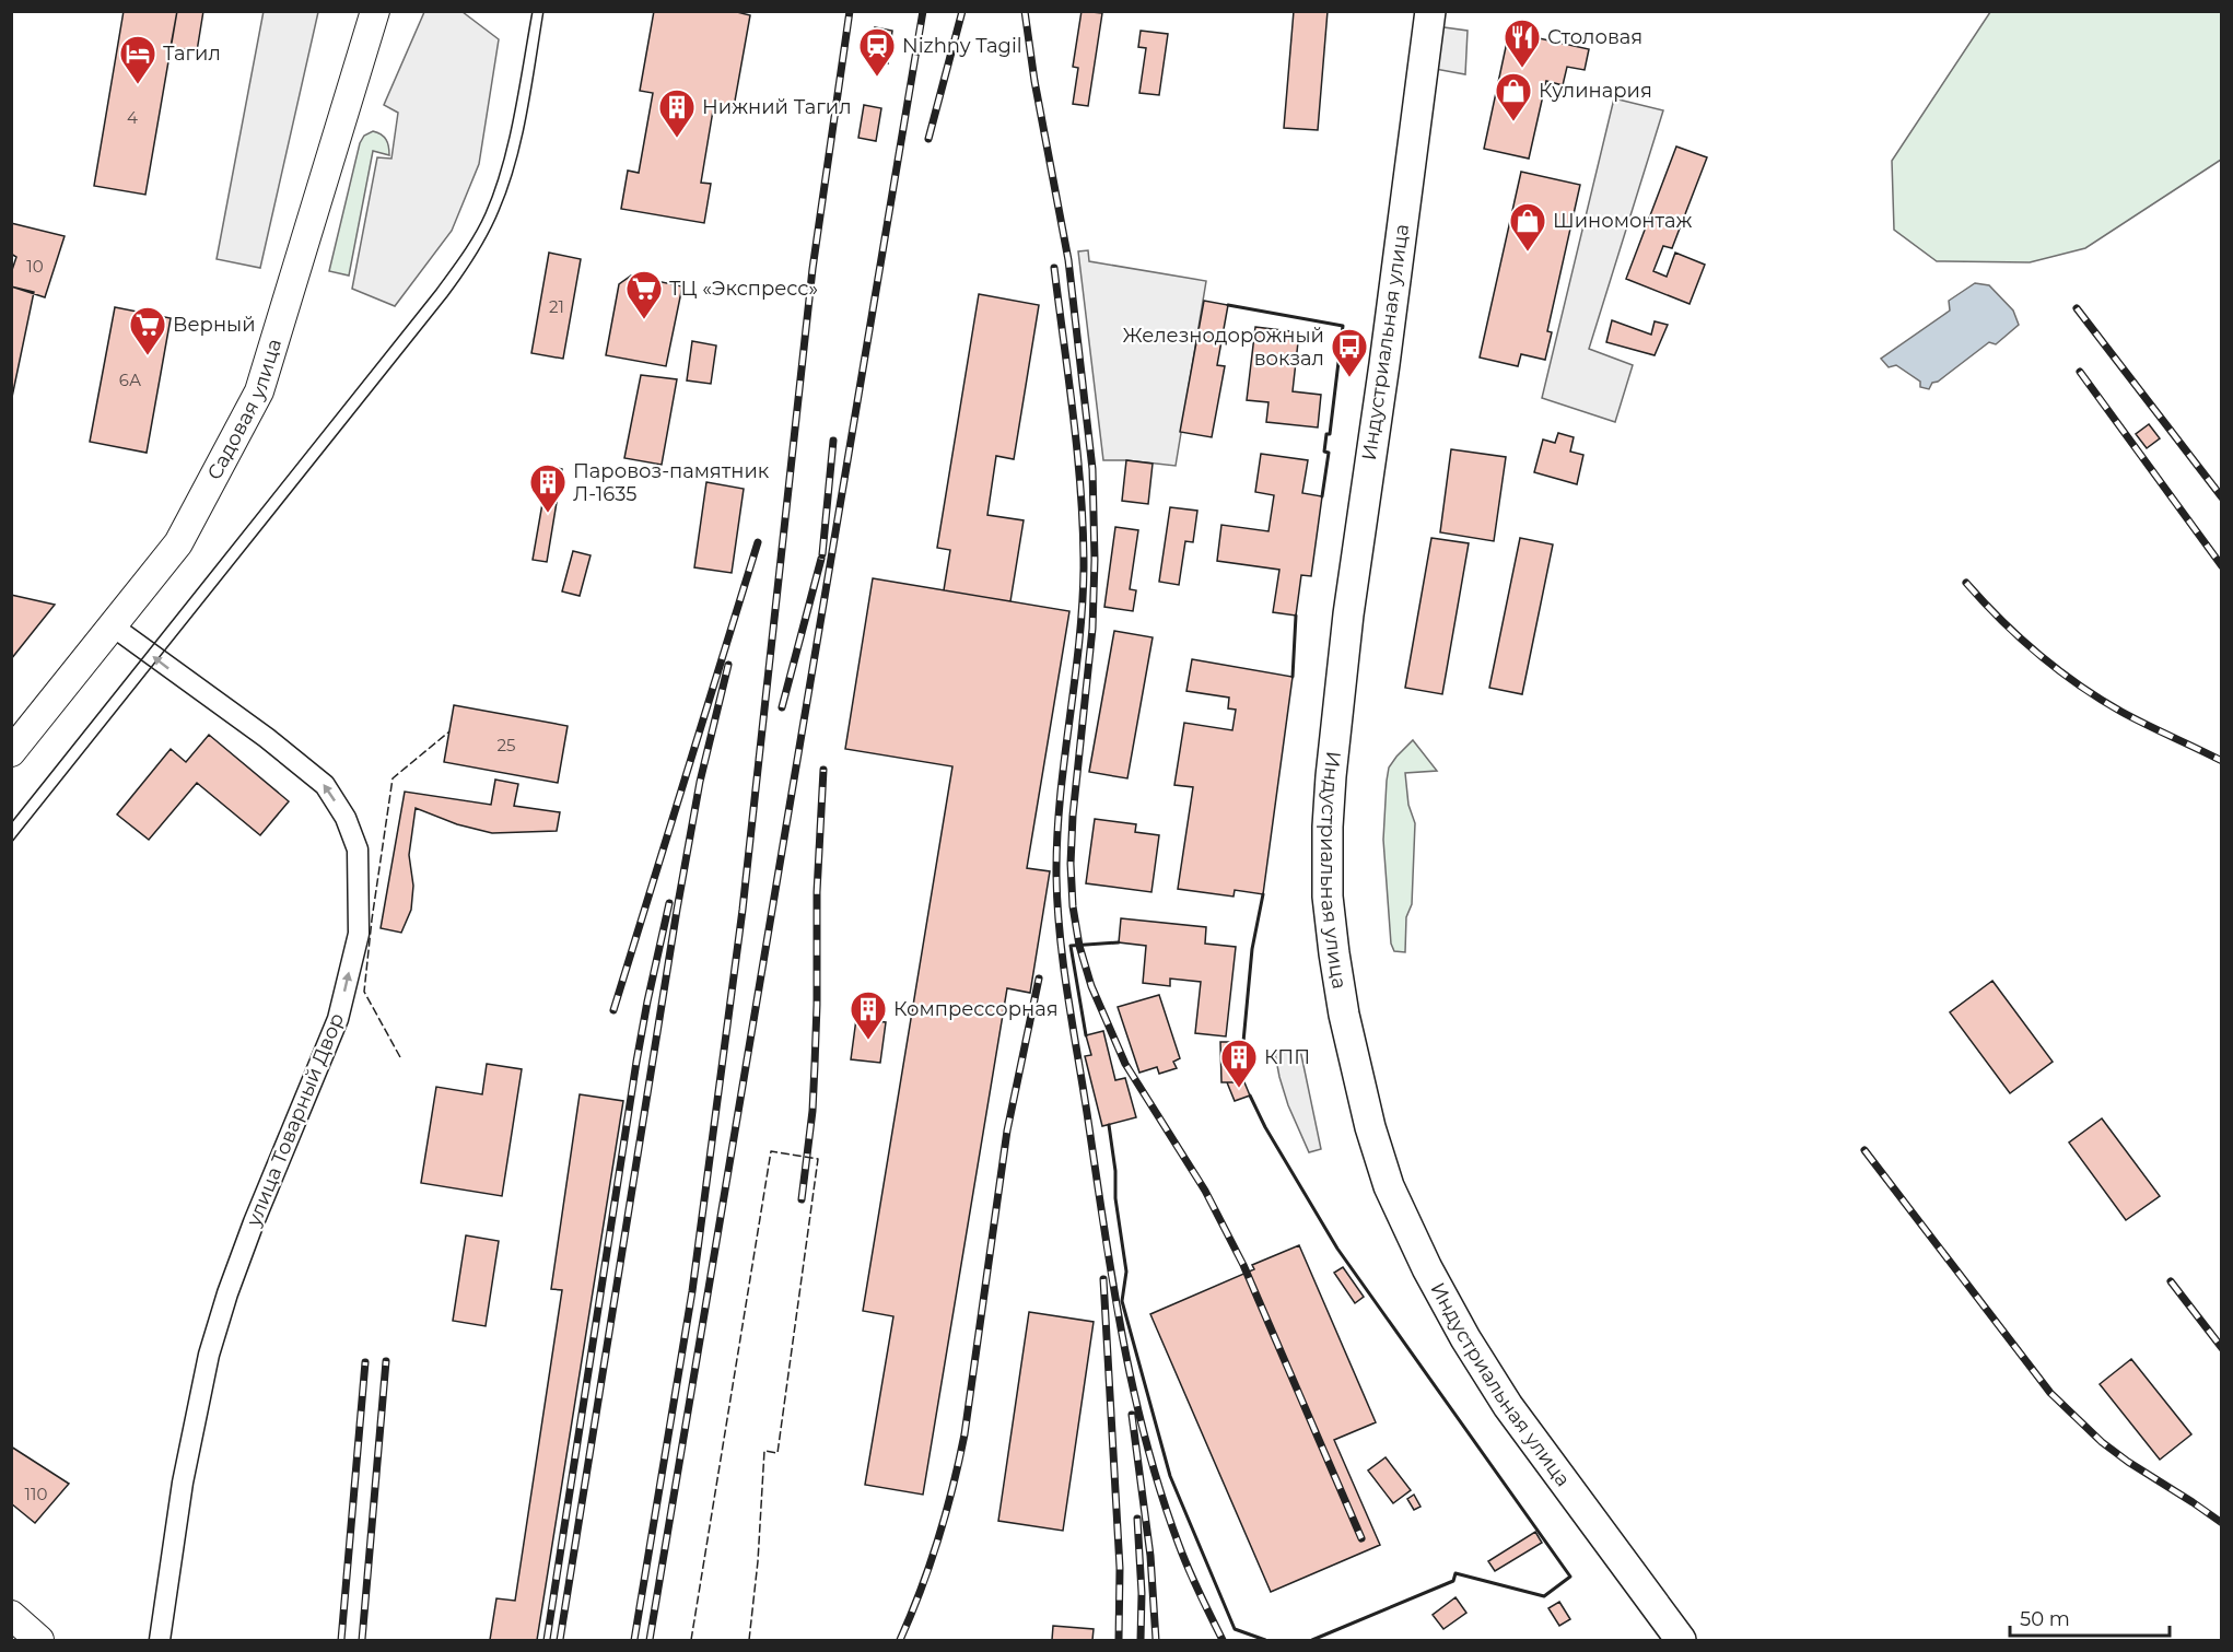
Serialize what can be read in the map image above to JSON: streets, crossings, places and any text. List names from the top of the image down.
{
  "streets": {
    "main road": ["Индустриальная улица", "Садовая улица"],
    "street": ["улица Товарный Двор"]
  },
  "crossings": [
    ["Садовая улица", "улица Товарный Двор"]
  ],
  "one_way": ["улица Товарный Двор"],
  "places": {
    "restaurant": ["Столовая"],
    "station": ["Nizhny Tagil"],
    "hotel": ["Тагил"],
    "shop": ["Кулинария", "Шиномонтаж"],
    "building": [
      "Нижний Тагил",
      "Паровоз-памятник Л-1635",
      "Компрессорная",
      "КПП"
    ],
    "supermarket": ["ТЦ «Экспресс»", "Верный"],
    "bus stop": ["Железнодорожный вокзал"]
  },
  "house_numbers": [
    "4",
    "10",
    "21",
    "6А",
    "25",
    "110"
  ],
  "scale_bar": "50 m"
}
